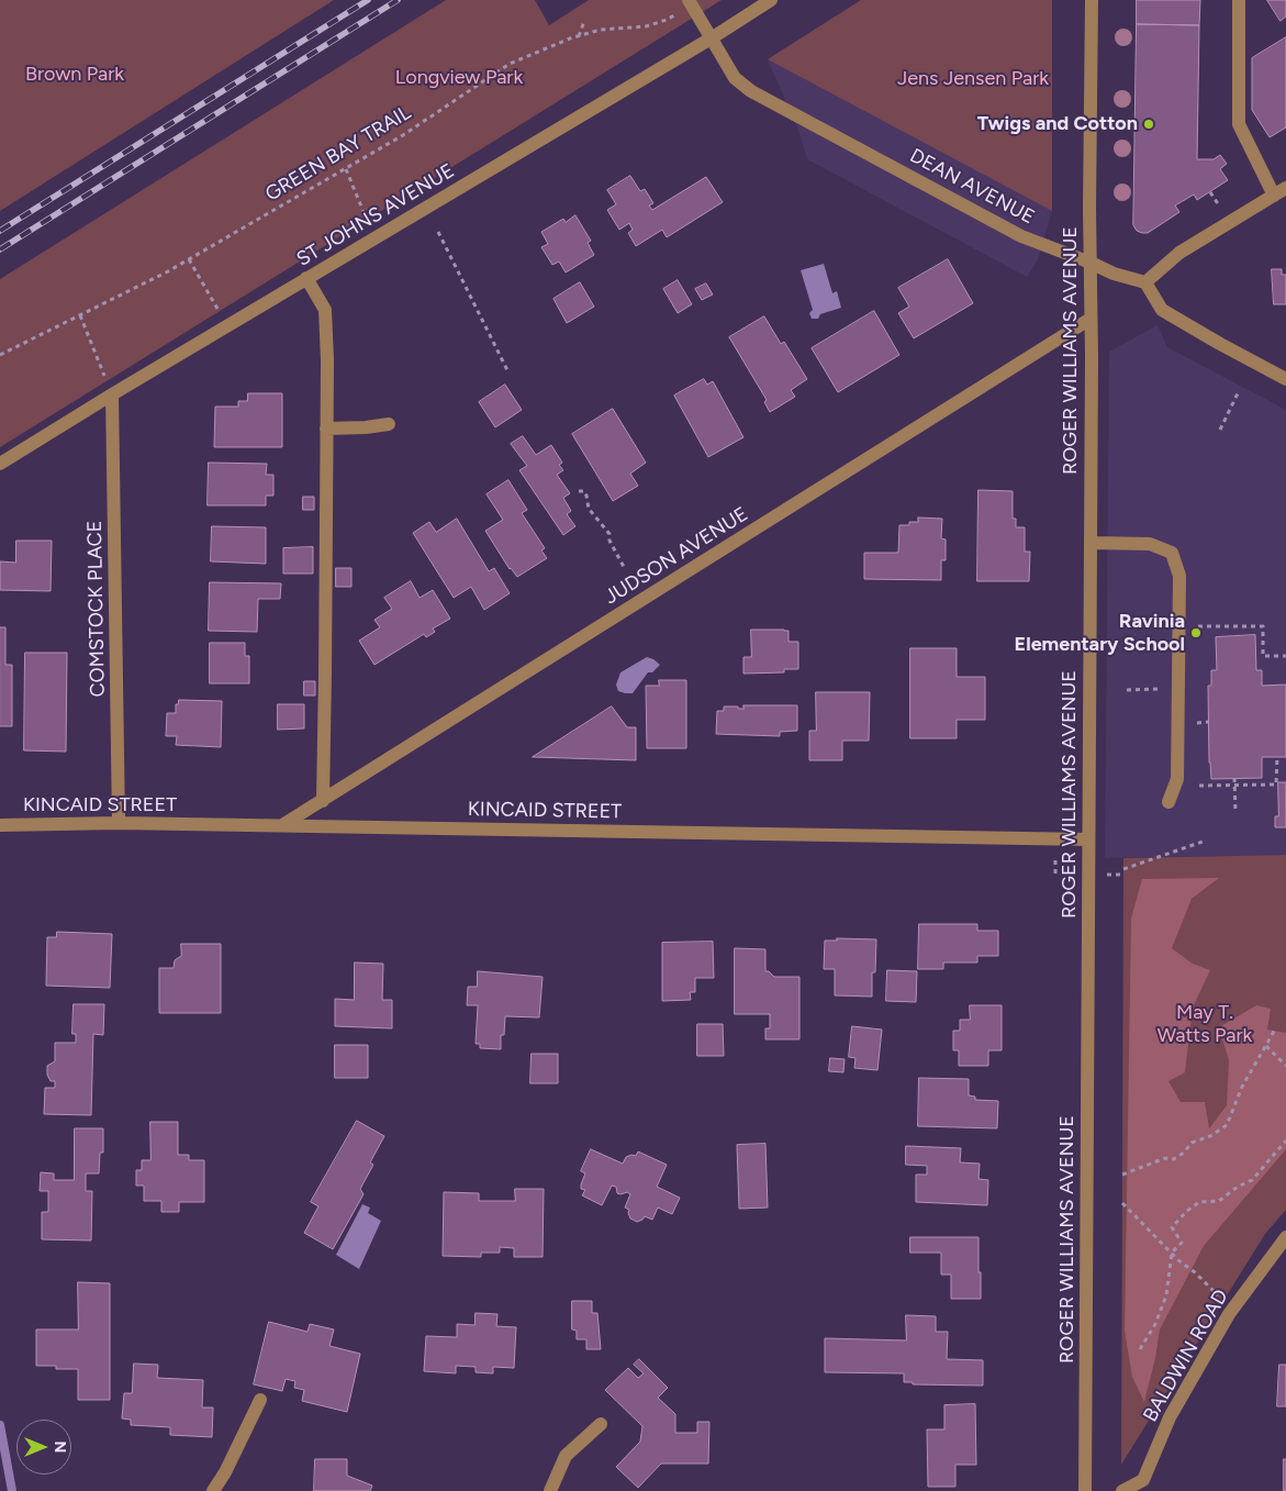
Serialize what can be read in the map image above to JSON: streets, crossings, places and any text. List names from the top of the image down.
{
  "streets": {
    "street": [
      "DEAN AVENUE",
      "ST JOHNS AVENUE",
      "ROGER WILLIAMS AVENUE",
      "JUDSON AVENUE",
      "COMSTOCK PLACE",
      "KINCAID STREET",
      "BALDWIN ROAD"
    ],
    "path": ["GREEN BAY TRAIL"]
  },
  "crossings": [
    ["GREEN BAY TRAIL", "DEAN AVENUE"],
    ["DEAN AVENUE", "ST JOHNS AVENUE"],
    ["DEAN AVENUE", "ROGER WILLIAMS AVENUE"],
    ["ST JOHNS AVENUE", "COMSTOCK PLACE"],
    ["ROGER WILLIAMS AVENUE", "JUDSON AVENUE"],
    ["ROGER WILLIAMS AVENUE", "KINCAID STREET"],
    ["JUDSON AVENUE", "KINCAID STREET"],
    ["COMSTOCK PLACE", "KINCAID STREET"]
  ],
  "parks": [
    "Brown Park",
    "Longview Park",
    "Jens Jensen Park",
    "May T. Watts Park"
  ],
  "places": ["Twigs and Cotton", "Ravinia Elementary School"],
  "north": "right"
}
